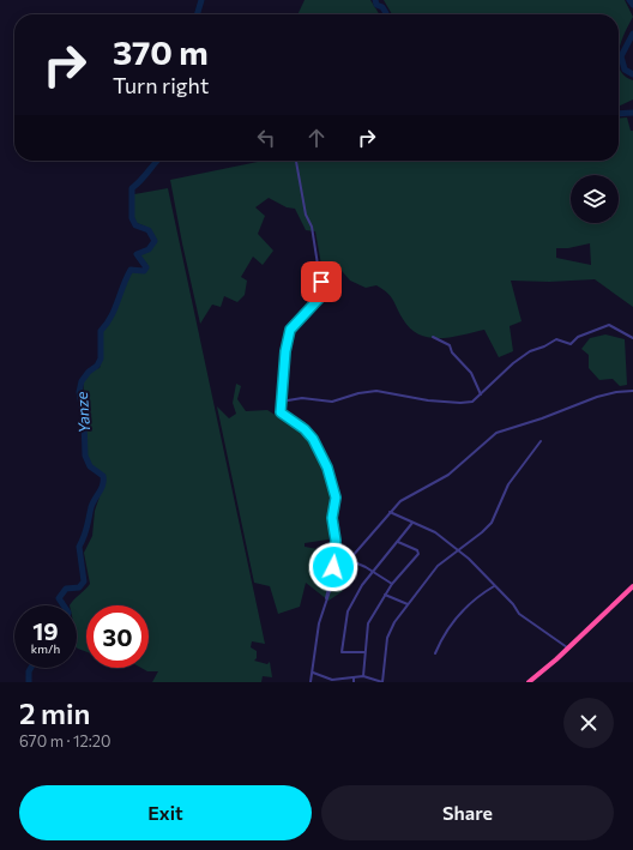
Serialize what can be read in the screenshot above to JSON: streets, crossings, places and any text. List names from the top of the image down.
{
  "water": ["Yanze"],
  "page": {
    "turn": ["370 m", "Turn right"],
    "speed": "19 km/h",
    "limit": "30",
    "heading": ["2 min", "670 m · 12:20"],
    "buttons": ["Exit", "Share"]
  }
}
